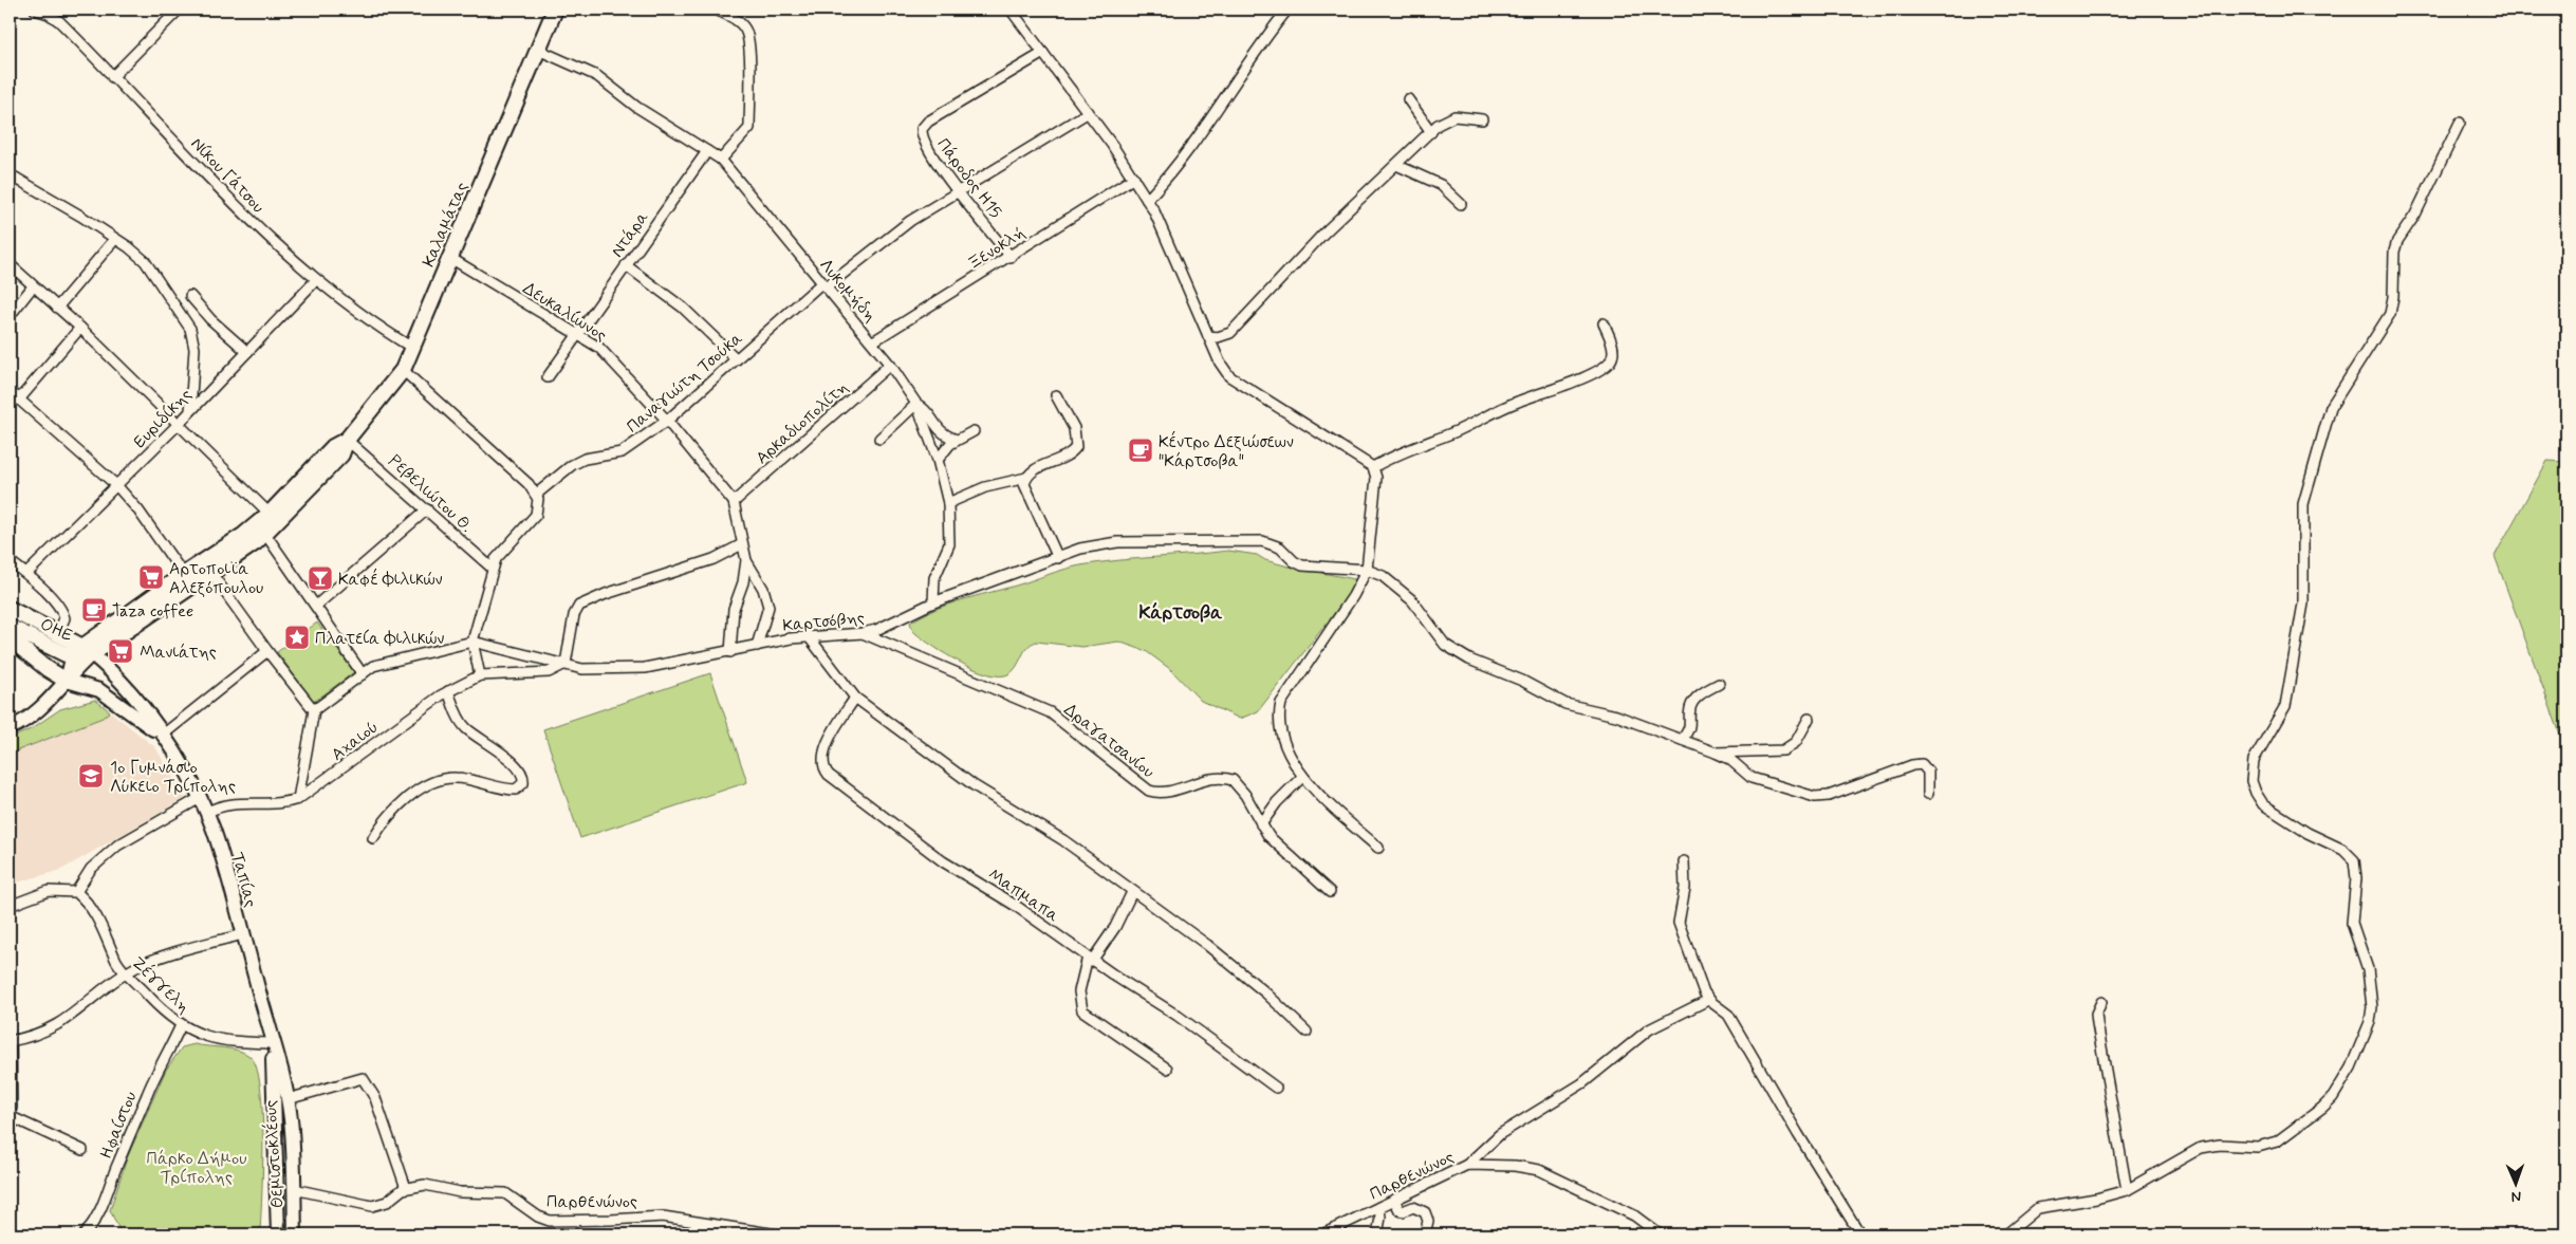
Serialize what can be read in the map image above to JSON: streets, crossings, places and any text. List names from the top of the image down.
{
  "streets": {
    "main road": ["Καλαμάτας", "ΟΗΕ"],
    "street": [
      "Νίκου Γάτσου",
      "Πάροδος Η15",
      "Ντάρα",
      "Ξενοκλή",
      "Λυκομήδη",
      "Δευκαλίωνος",
      "Παναγιώτη Τσούκα",
      "Ευριδίκης",
      "Αρκαδιοπολίτη",
      "Ρεβελιώτου Θ.",
      "Καρτσόβης",
      "Αχαιού",
      "Δραγατσανίου",
      "Ταπίας",
      "Μαπμαπα",
      "Ζέγγελη",
      "Ηφαίστου",
      "Θεμιστοκλέους",
      "Παρθενώνος"
    ]
  },
  "crossings": [
    ["Νίκου Γάτσου", "Καλαμάτας"],
    ["Νίκου Γάτσου", "Ευριδίκης"],
    ["Πάροδος Η15", "Ξενοκλή"],
    ["Πάροδος Η15", "Παναγιώτη Τσούκα"],
    ["Καλαμάτας", "Λυκομήδη"],
    ["Καλαμάτας", "Δευκαλίωνος"],
    ["Καλαμάτας", "Ρεβελιώτου Θ."],
    ["Καλαμάτας", "ΟΗΕ"],
    ["Καλαμάτας", "Ταπίας"],
    ["Ντάρα", "Λυκομήδη"],
    ["Ντάρα", "Δευκαλίωνος"],
    ["Ξενοκλή", "Λυκομήδη"],
    ["Λυκομήδη", "Παναγιώτη Τσούκα"],
    ["Λυκομήδη", "Αρκαδιοπολίτη"],
    ["Δευκαλίωνος", "Παναγιώτη Τσούκα"],
    ["Δευκαλίωνος", "Αρκαδιοπολίτη"],
    ["Καρτσόβης", "Δραγατσανίου"],
    ["ΟΗΕ", "Ταπίας"],
    ["Αχαιού", "Ταπίας"],
    ["Ταπίας", "Ζέγγελη"],
    ["Ταπίας", "Θεμιστοκλέους"],
    ["Ζέγγελη", "Ηφαίστου"],
    ["Ζέγγελη", "Θεμιστοκλέους"],
    ["Θεμιστοκλέους", "Παρθενώνος"]
  ],
  "districts": ["Κάρτσοβα"],
  "parks": ["Πάρκο Δήμου Τρίπολης"],
  "places": {
    "cafe": ["Κέντρο Δεξιώσεων \"Κάρτσοβα\"", "Taza coffee"],
    "supermarket": ["Αρτοποιϊα Αλεξόπουλου", "Μανιάτης"],
    "bar": ["Καφέ Φιλικών"],
    "place": ["Πλατεία Φιλικών"],
    "school or university": ["1ο Γυμνάσιο Λύκειο Τρίπολης"]
  },
  "north": "bottom"
}
